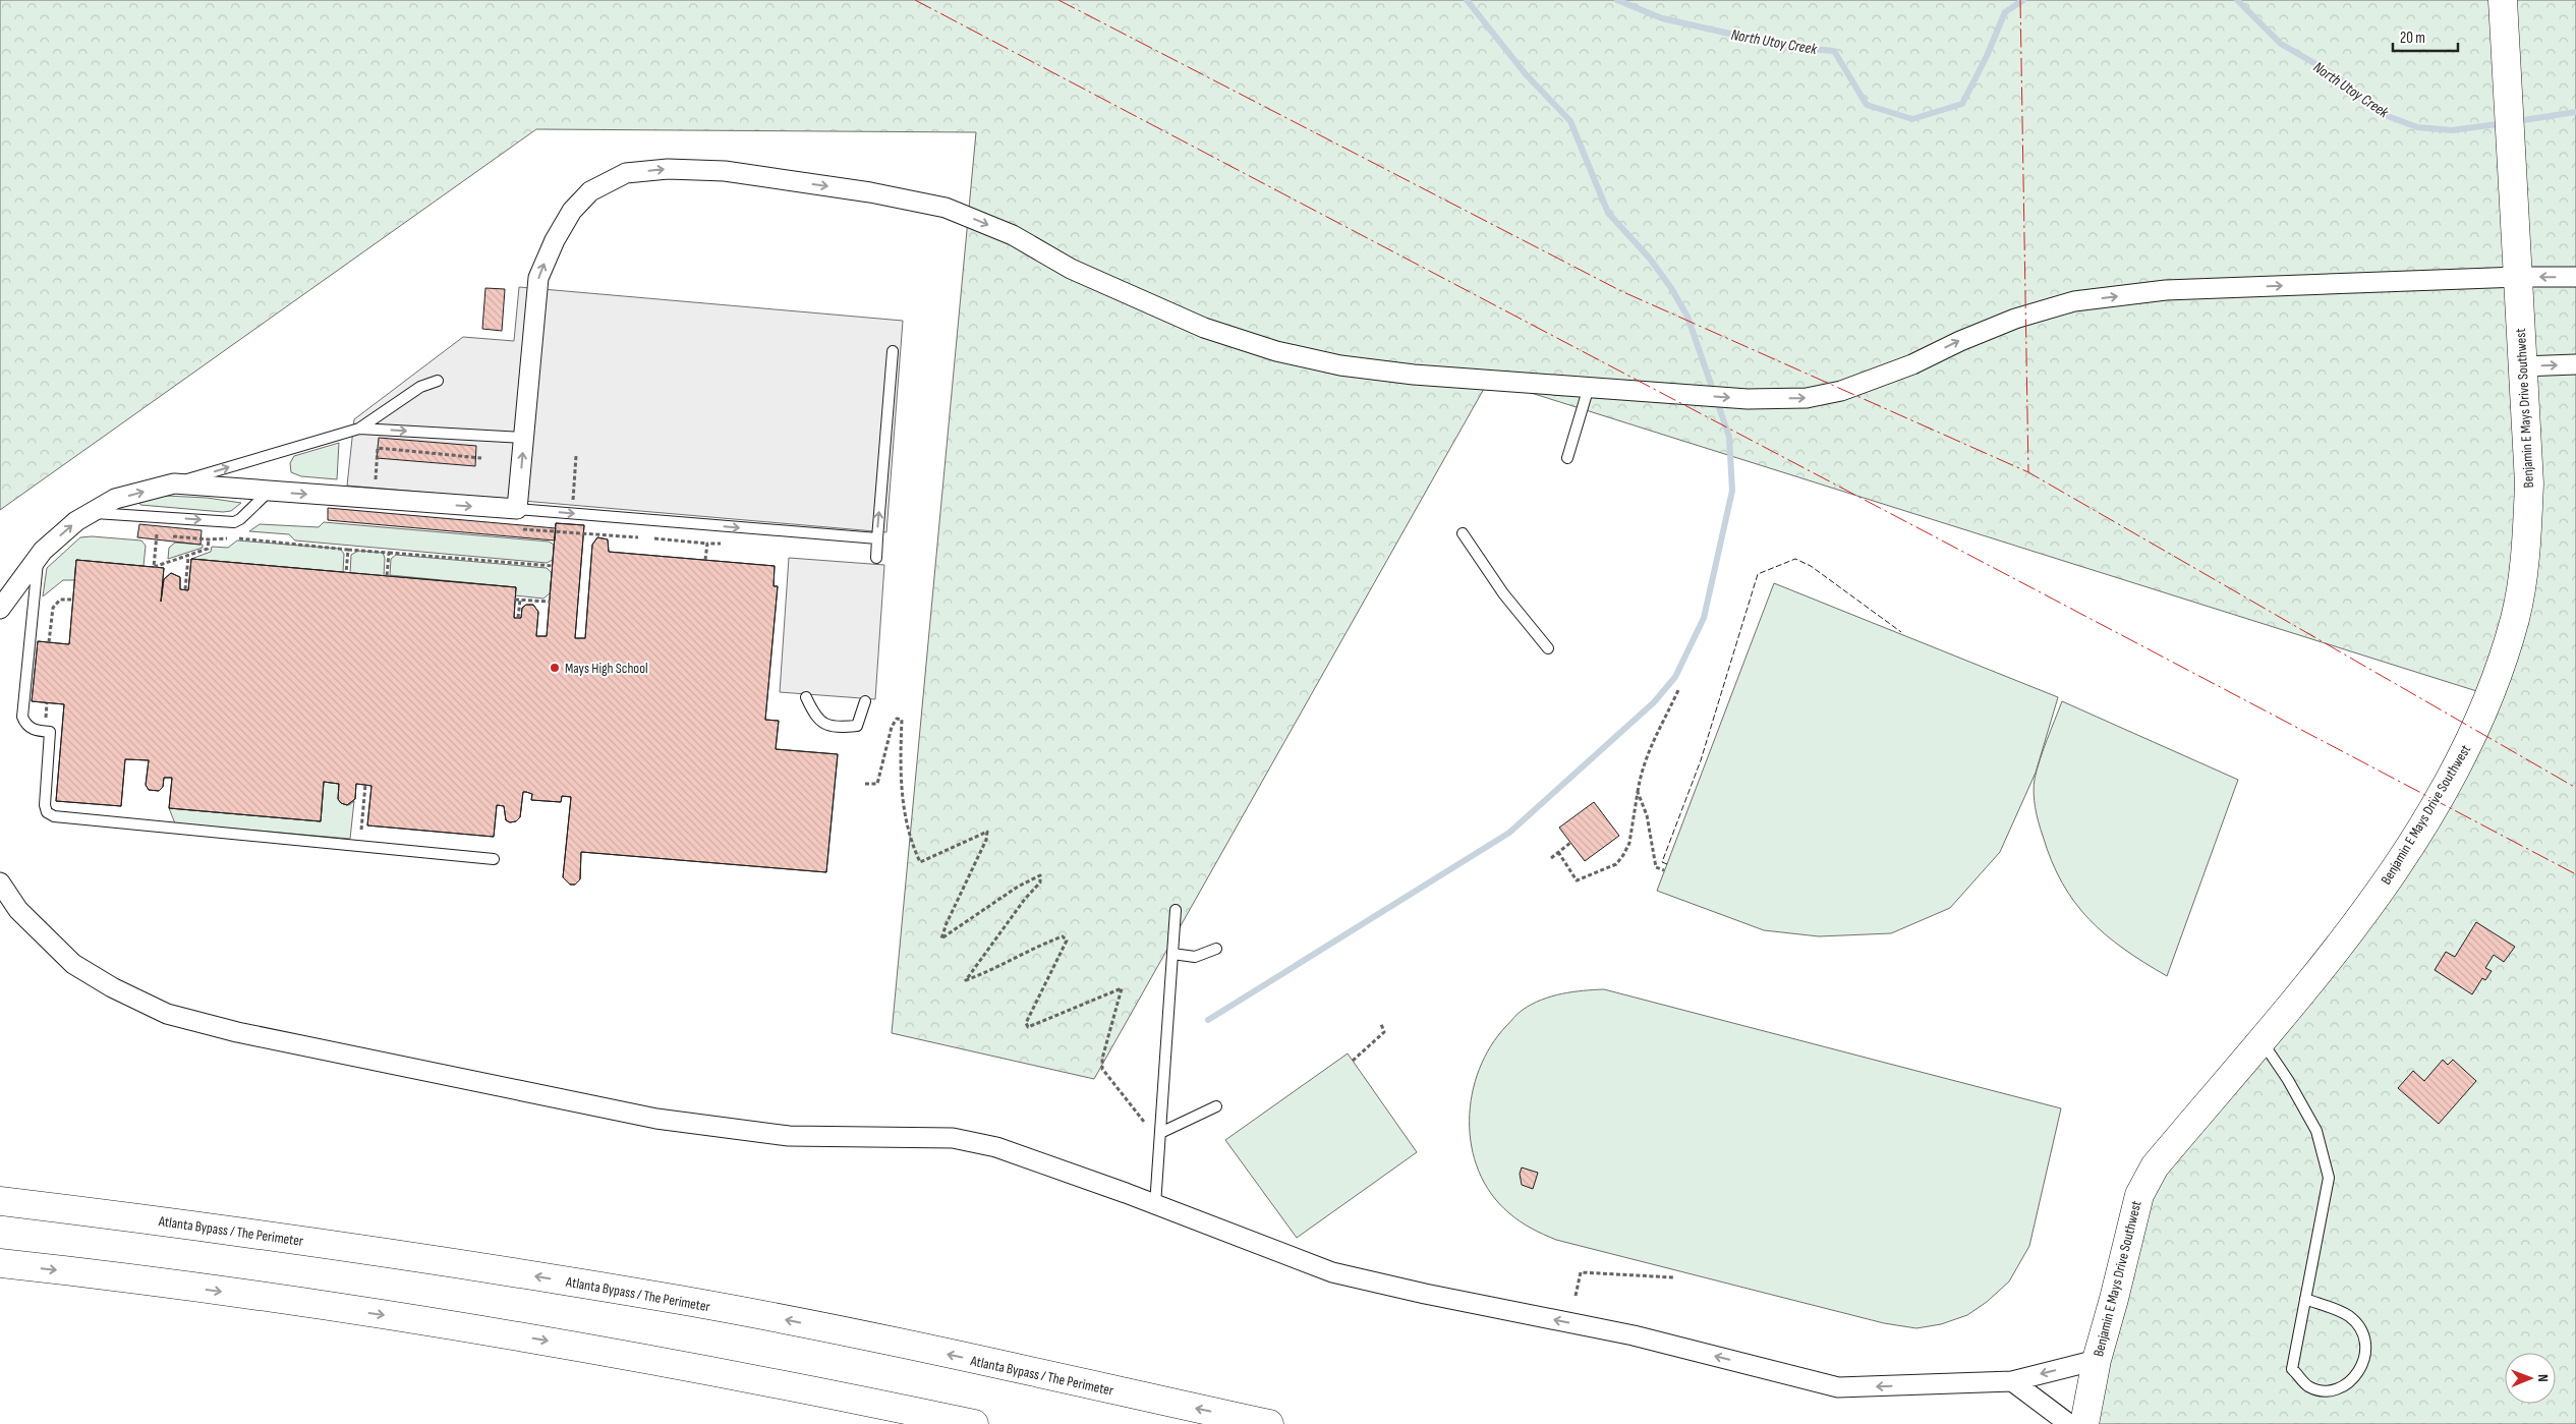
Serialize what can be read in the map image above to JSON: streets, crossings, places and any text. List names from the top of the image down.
{
  "streets": {
    "main road": ["Benjamin E Mays Drive Southwest", "Atlanta Bypass / The Perimeter"]
  },
  "water": ["North Utoy Creek"],
  "places": ["Mays High School"],
  "scale_bar": "20 m",
  "north": "right"
}
